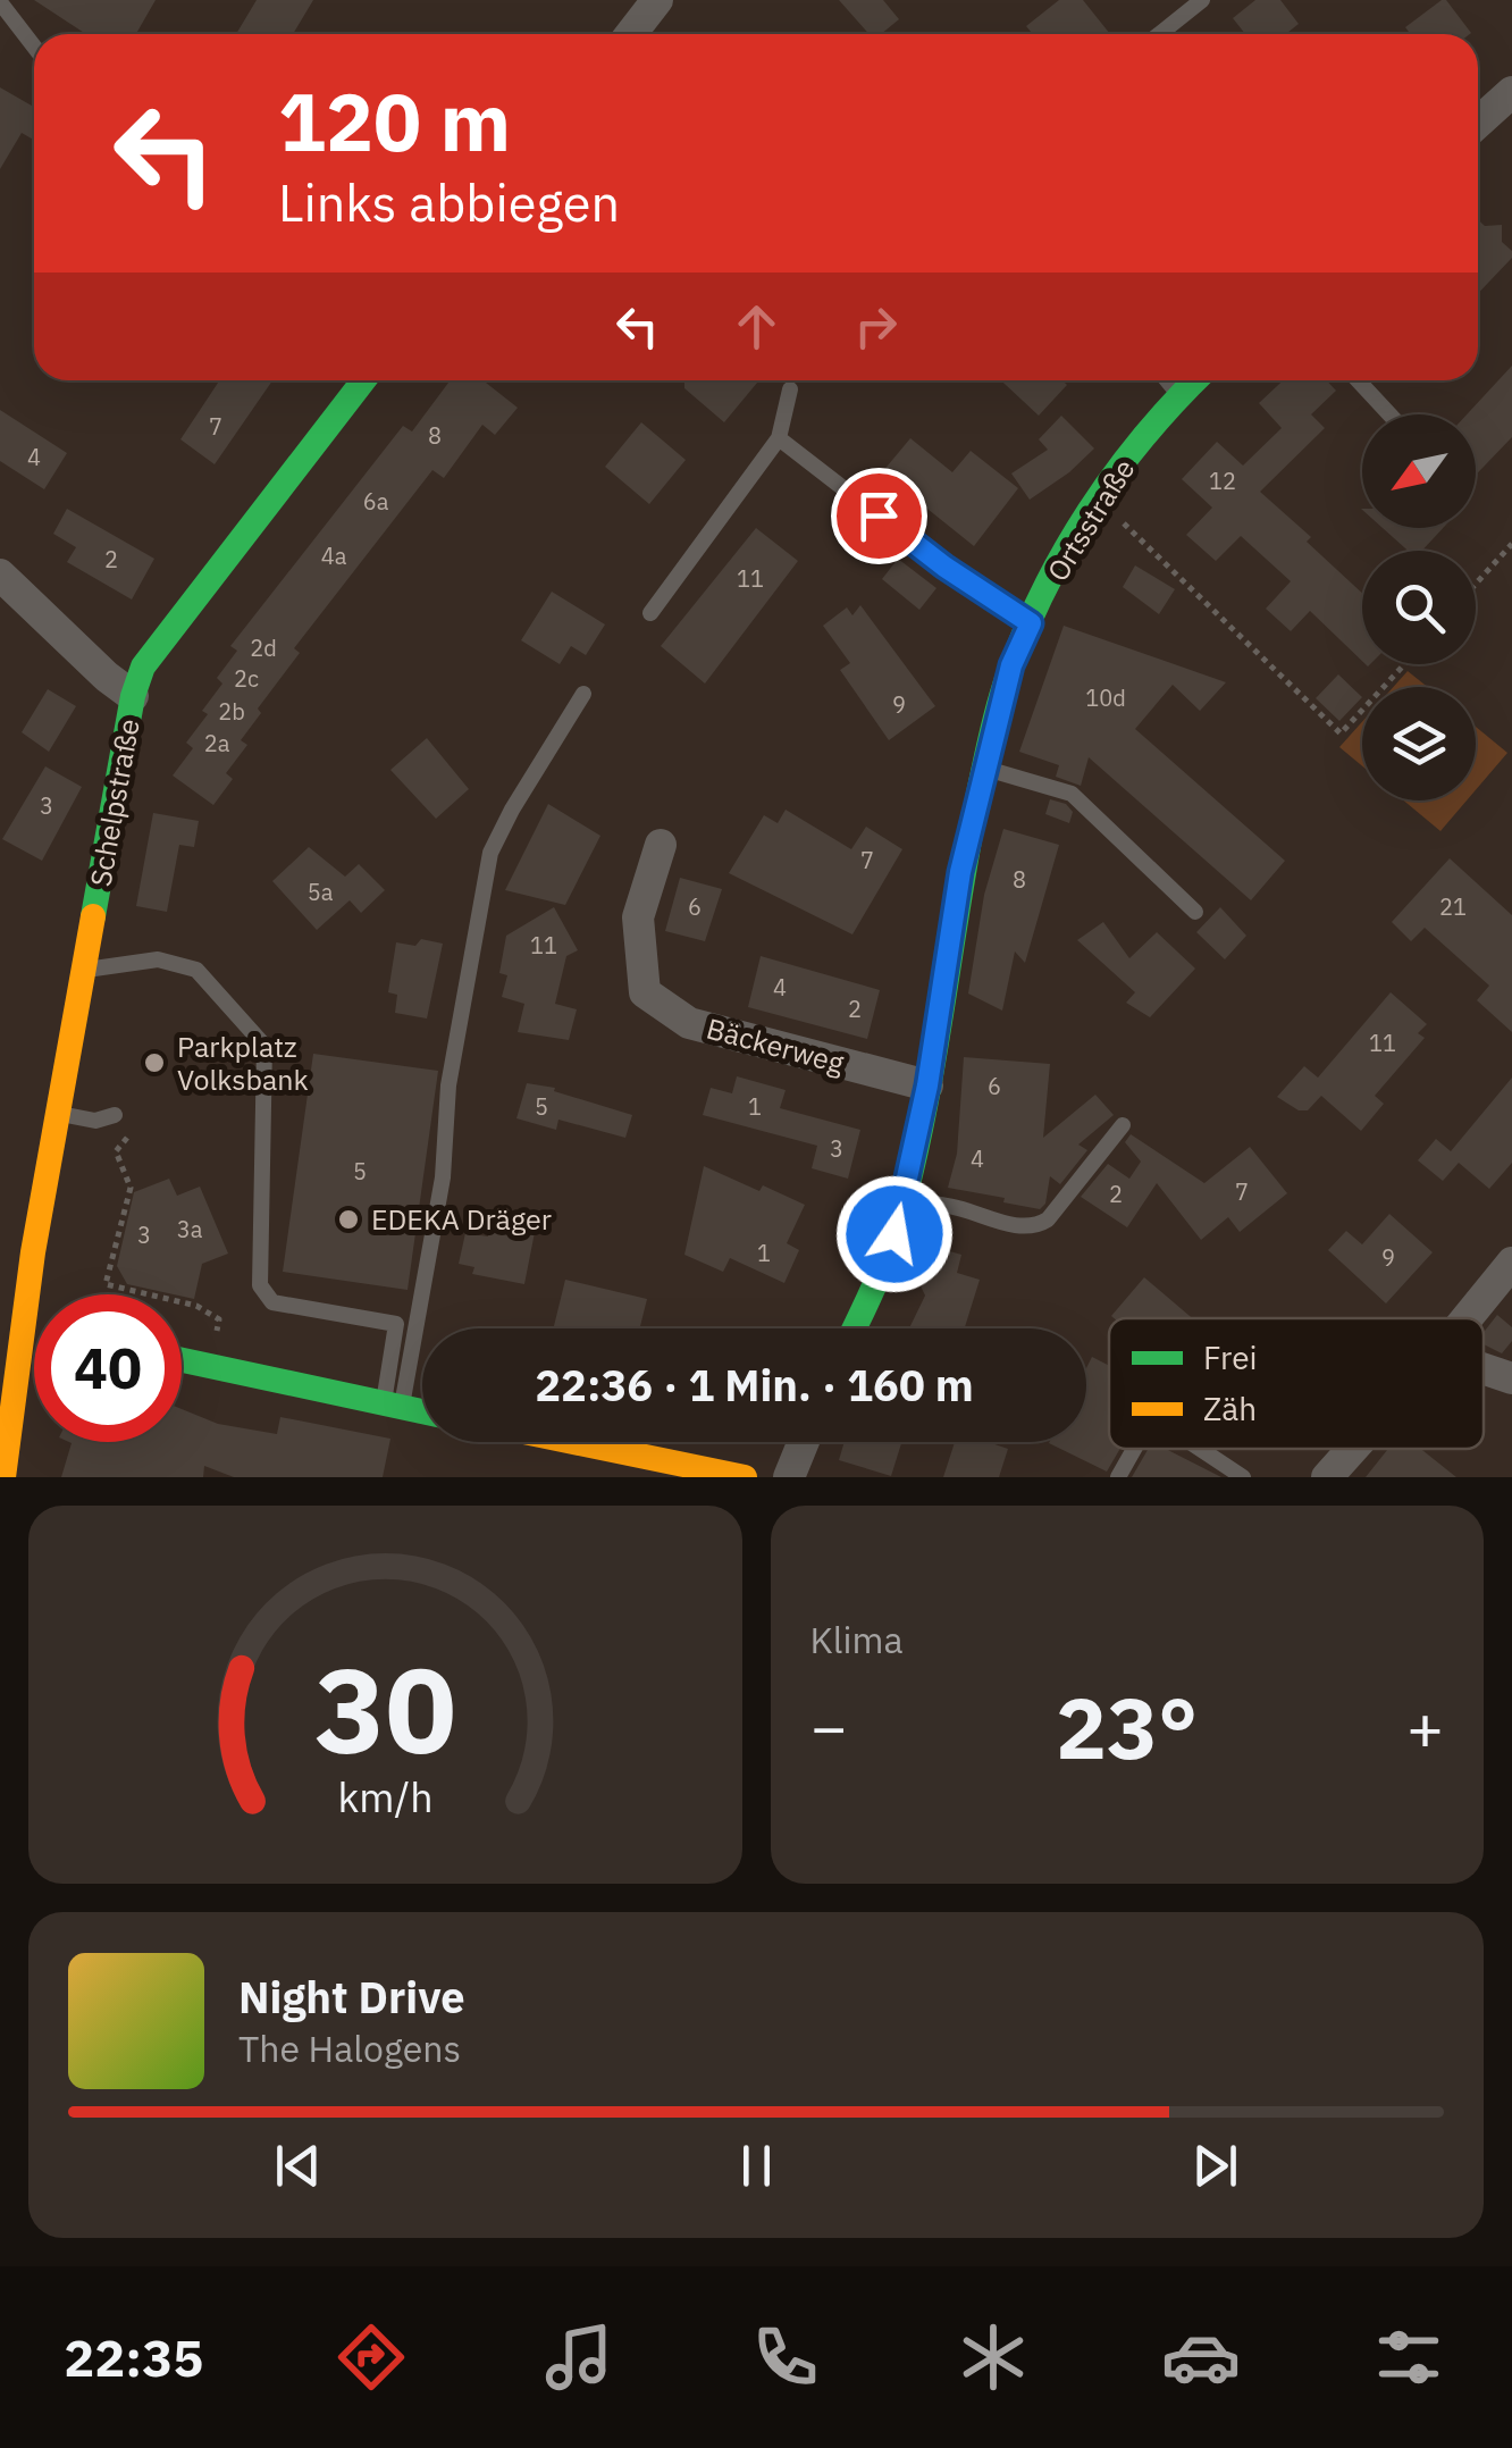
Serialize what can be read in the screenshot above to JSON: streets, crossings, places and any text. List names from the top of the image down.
{
  "streets": {
    "street": ["Ortsstraße", "Schelpstraße", "Bäckerweg"]
  },
  "crossings": [
    ["Ortsstraße", "Bäckerweg"]
  ],
  "places": ["Parkplatz Volksbank", "EDEKA Dräger"],
  "house_numbers": [
    "7",
    "8",
    "4",
    "12",
    "6a",
    "4a",
    "2",
    "11",
    "2d",
    "2c",
    "10d",
    "9",
    "2b",
    "2a",
    "3",
    "7",
    "8",
    "5a",
    "6",
    "21",
    "11",
    "4",
    "2",
    "11",
    "6",
    "5",
    "1",
    "3",
    "4",
    "5",
    "7",
    "2",
    "3a",
    "3",
    "1",
    "9"
  ],
  "legend": ["Frei", "Zäh"],
  "north": "bottom left",
  "page": {
    "turn": ["120 m", "Links abbiegen"],
    "limit": "40",
    "trip": "22:36 · 1 Min. · 160 m",
    "tile": "Klima",
    "heat": ["−", "23°", "+"],
    "song": ["Night Drive", "The Halogens"],
    "tabs": "22:35",
    "gauge": ["30", "km/h"]
  }
}
